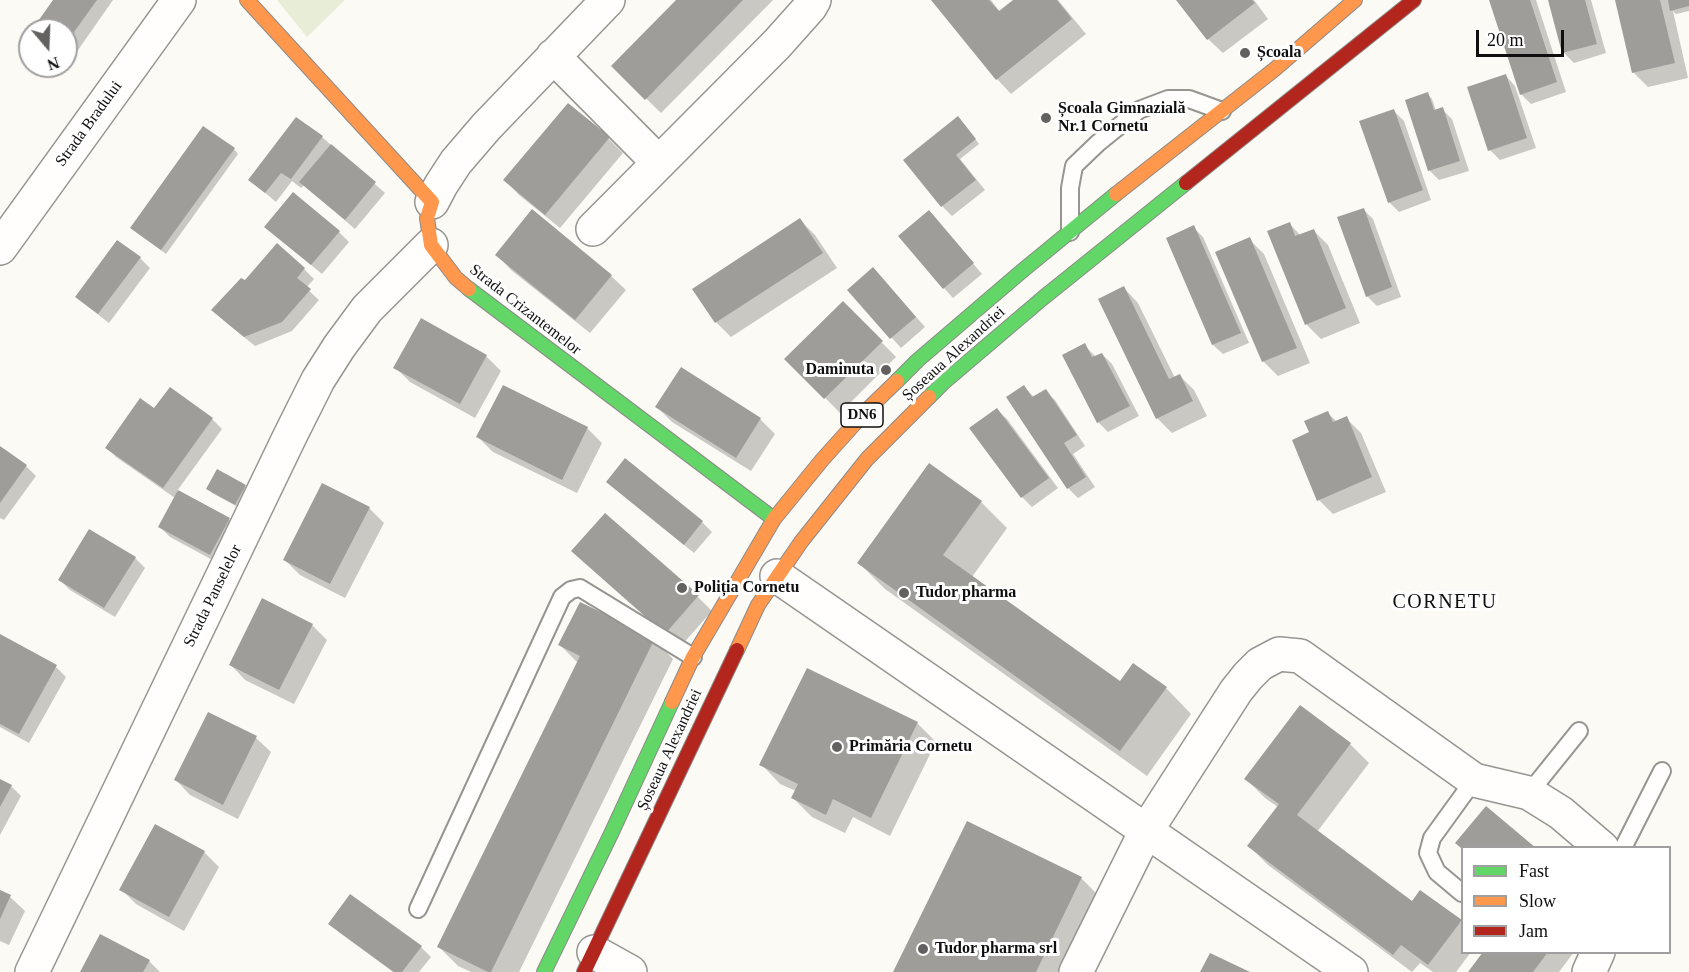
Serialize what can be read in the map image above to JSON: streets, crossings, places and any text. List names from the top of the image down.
{
  "streets": {
    "main road": ["Strada Crizantemelor", "Șoseaua Alexandriei", "DN6"],
    "street": ["Strada Bradului", "Strada Panselelor"]
  },
  "crossings": [
    ["Strada Crizantemelor", "Șoseaua Alexandriei"],
    ["Strada Crizantemelor", "Strada Panselelor"]
  ],
  "districts": ["CORNETU"],
  "places": [
    "Școala",
    "Școala Gimnazială Nr.1 Cornetu",
    "Daminuta",
    "Poliția Cornetu",
    "Tudor pharma",
    "Primăria Cornetu",
    "Tudor pharma srl"
  ],
  "legend": ["Fast", "Slow", "Jam"],
  "scale_bar": "20 m",
  "north": "bottom"
}
